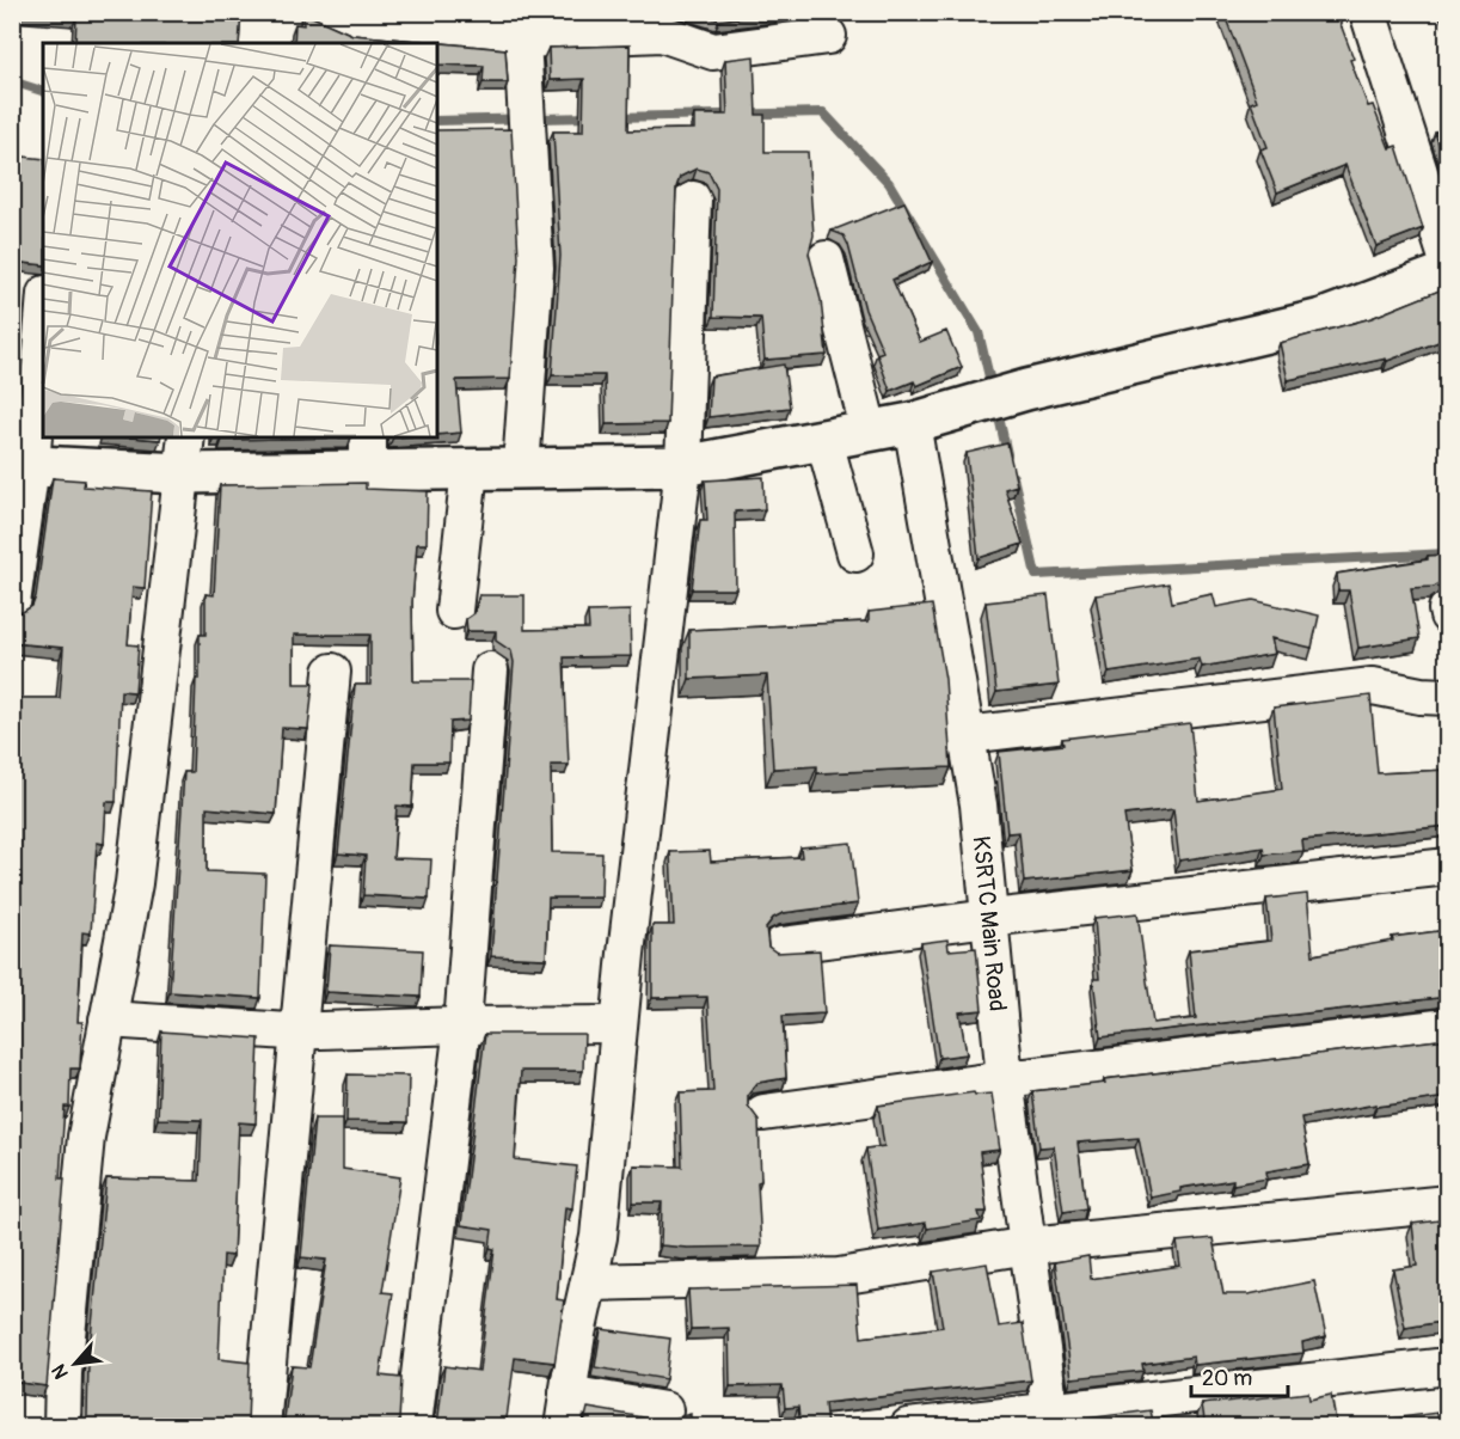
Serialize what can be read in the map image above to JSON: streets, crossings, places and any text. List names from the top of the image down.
{
  "streets": {
    "street": ["KSRTC Main Road"]
  },
  "scale_bar": "20 m",
  "north": "bottom left"
}
